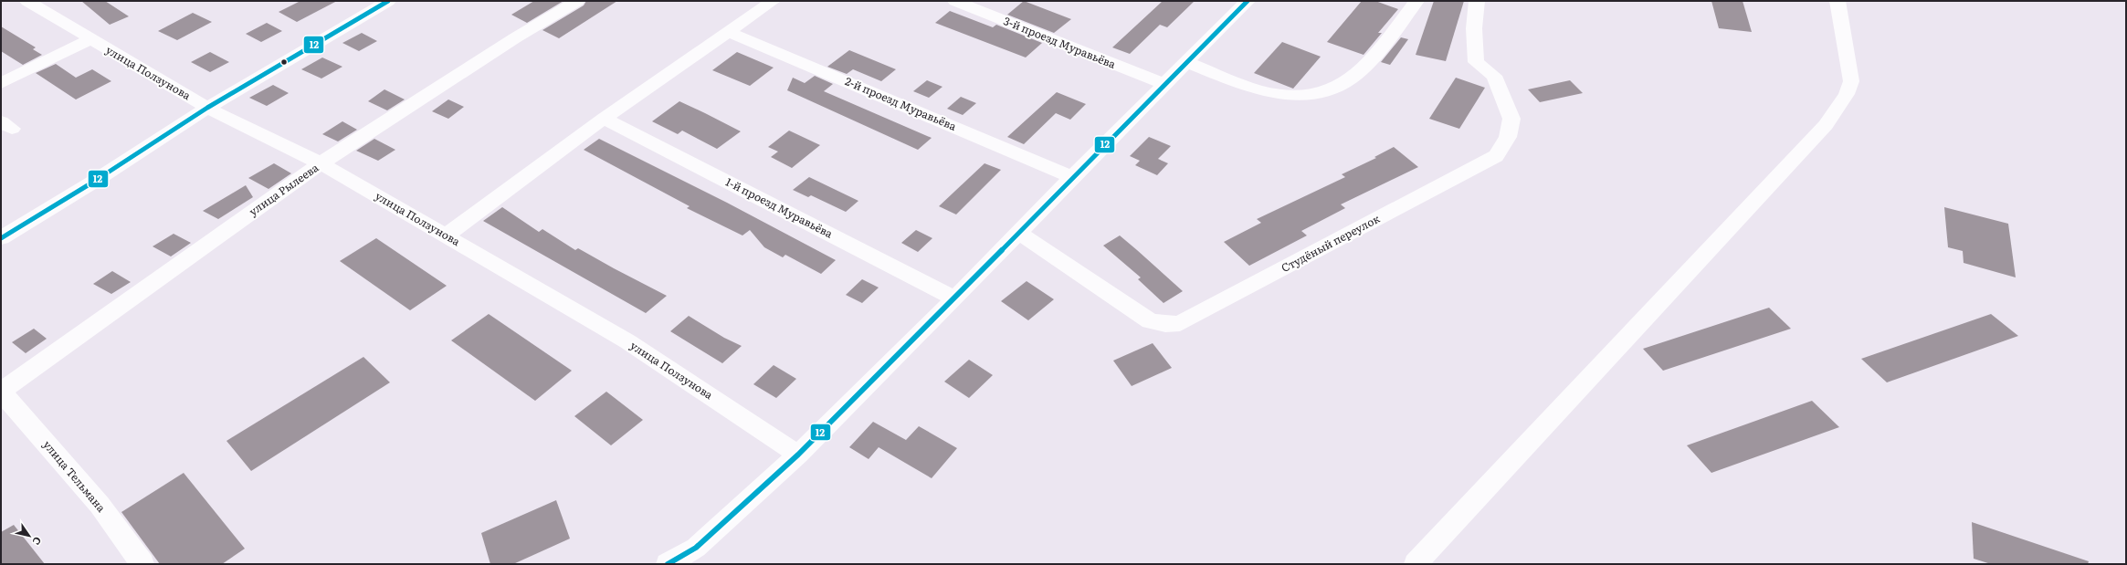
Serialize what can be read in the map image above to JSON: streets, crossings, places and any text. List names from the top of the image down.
{
  "streets": {
    "street": [
      "3-й проезд Муравьёва",
      "улица Ползунова",
      "2-й проезд Муравьёва",
      "улица Рылеева",
      "1-й проезд Муравьёва",
      "Студёный переулок",
      "улица Тельмана"
    ]
  },
  "crossings": [
    ["улица Ползунова", "улица Рылеева"],
    ["улица Рылеева", "улица Тельмана"]
  ],
  "lines": ["transit line 12"],
  "north": "bottom right"
}
